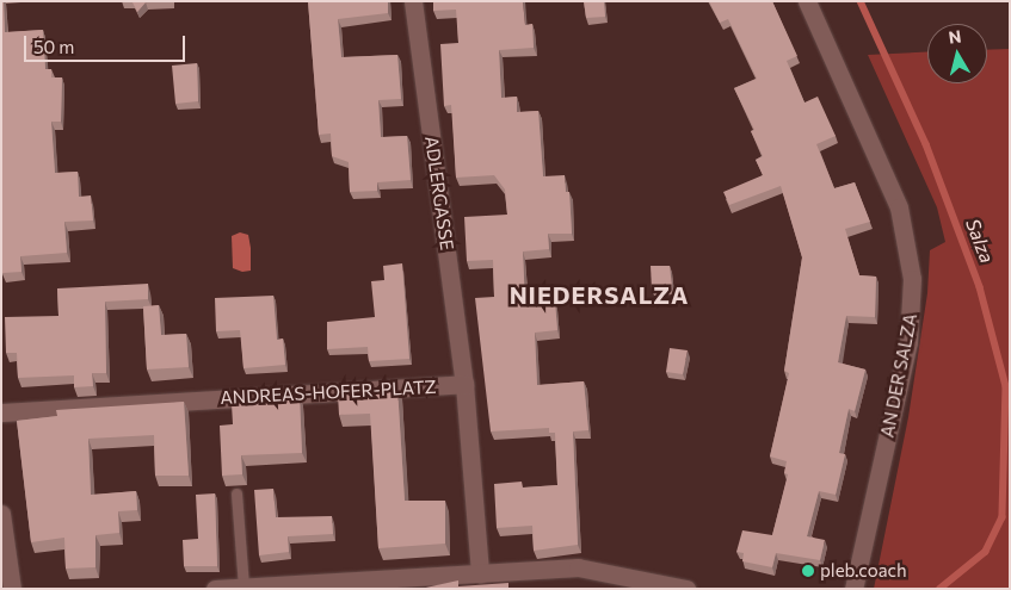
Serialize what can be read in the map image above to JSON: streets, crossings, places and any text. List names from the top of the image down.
{
  "streets": {
    "street": ["ADLERGASSE", "AN DER SALZA", "ANDREAS-HOFER-PLATZ"]
  },
  "crossings": [
    ["ADLERGASSE", "ANDREAS-HOFER-PLATZ"]
  ],
  "districts": ["NIEDERSALZA"],
  "water": ["Salza"],
  "places": ["pleb.coach"],
  "scale_bar": "50 m",
  "north": "top"
}
